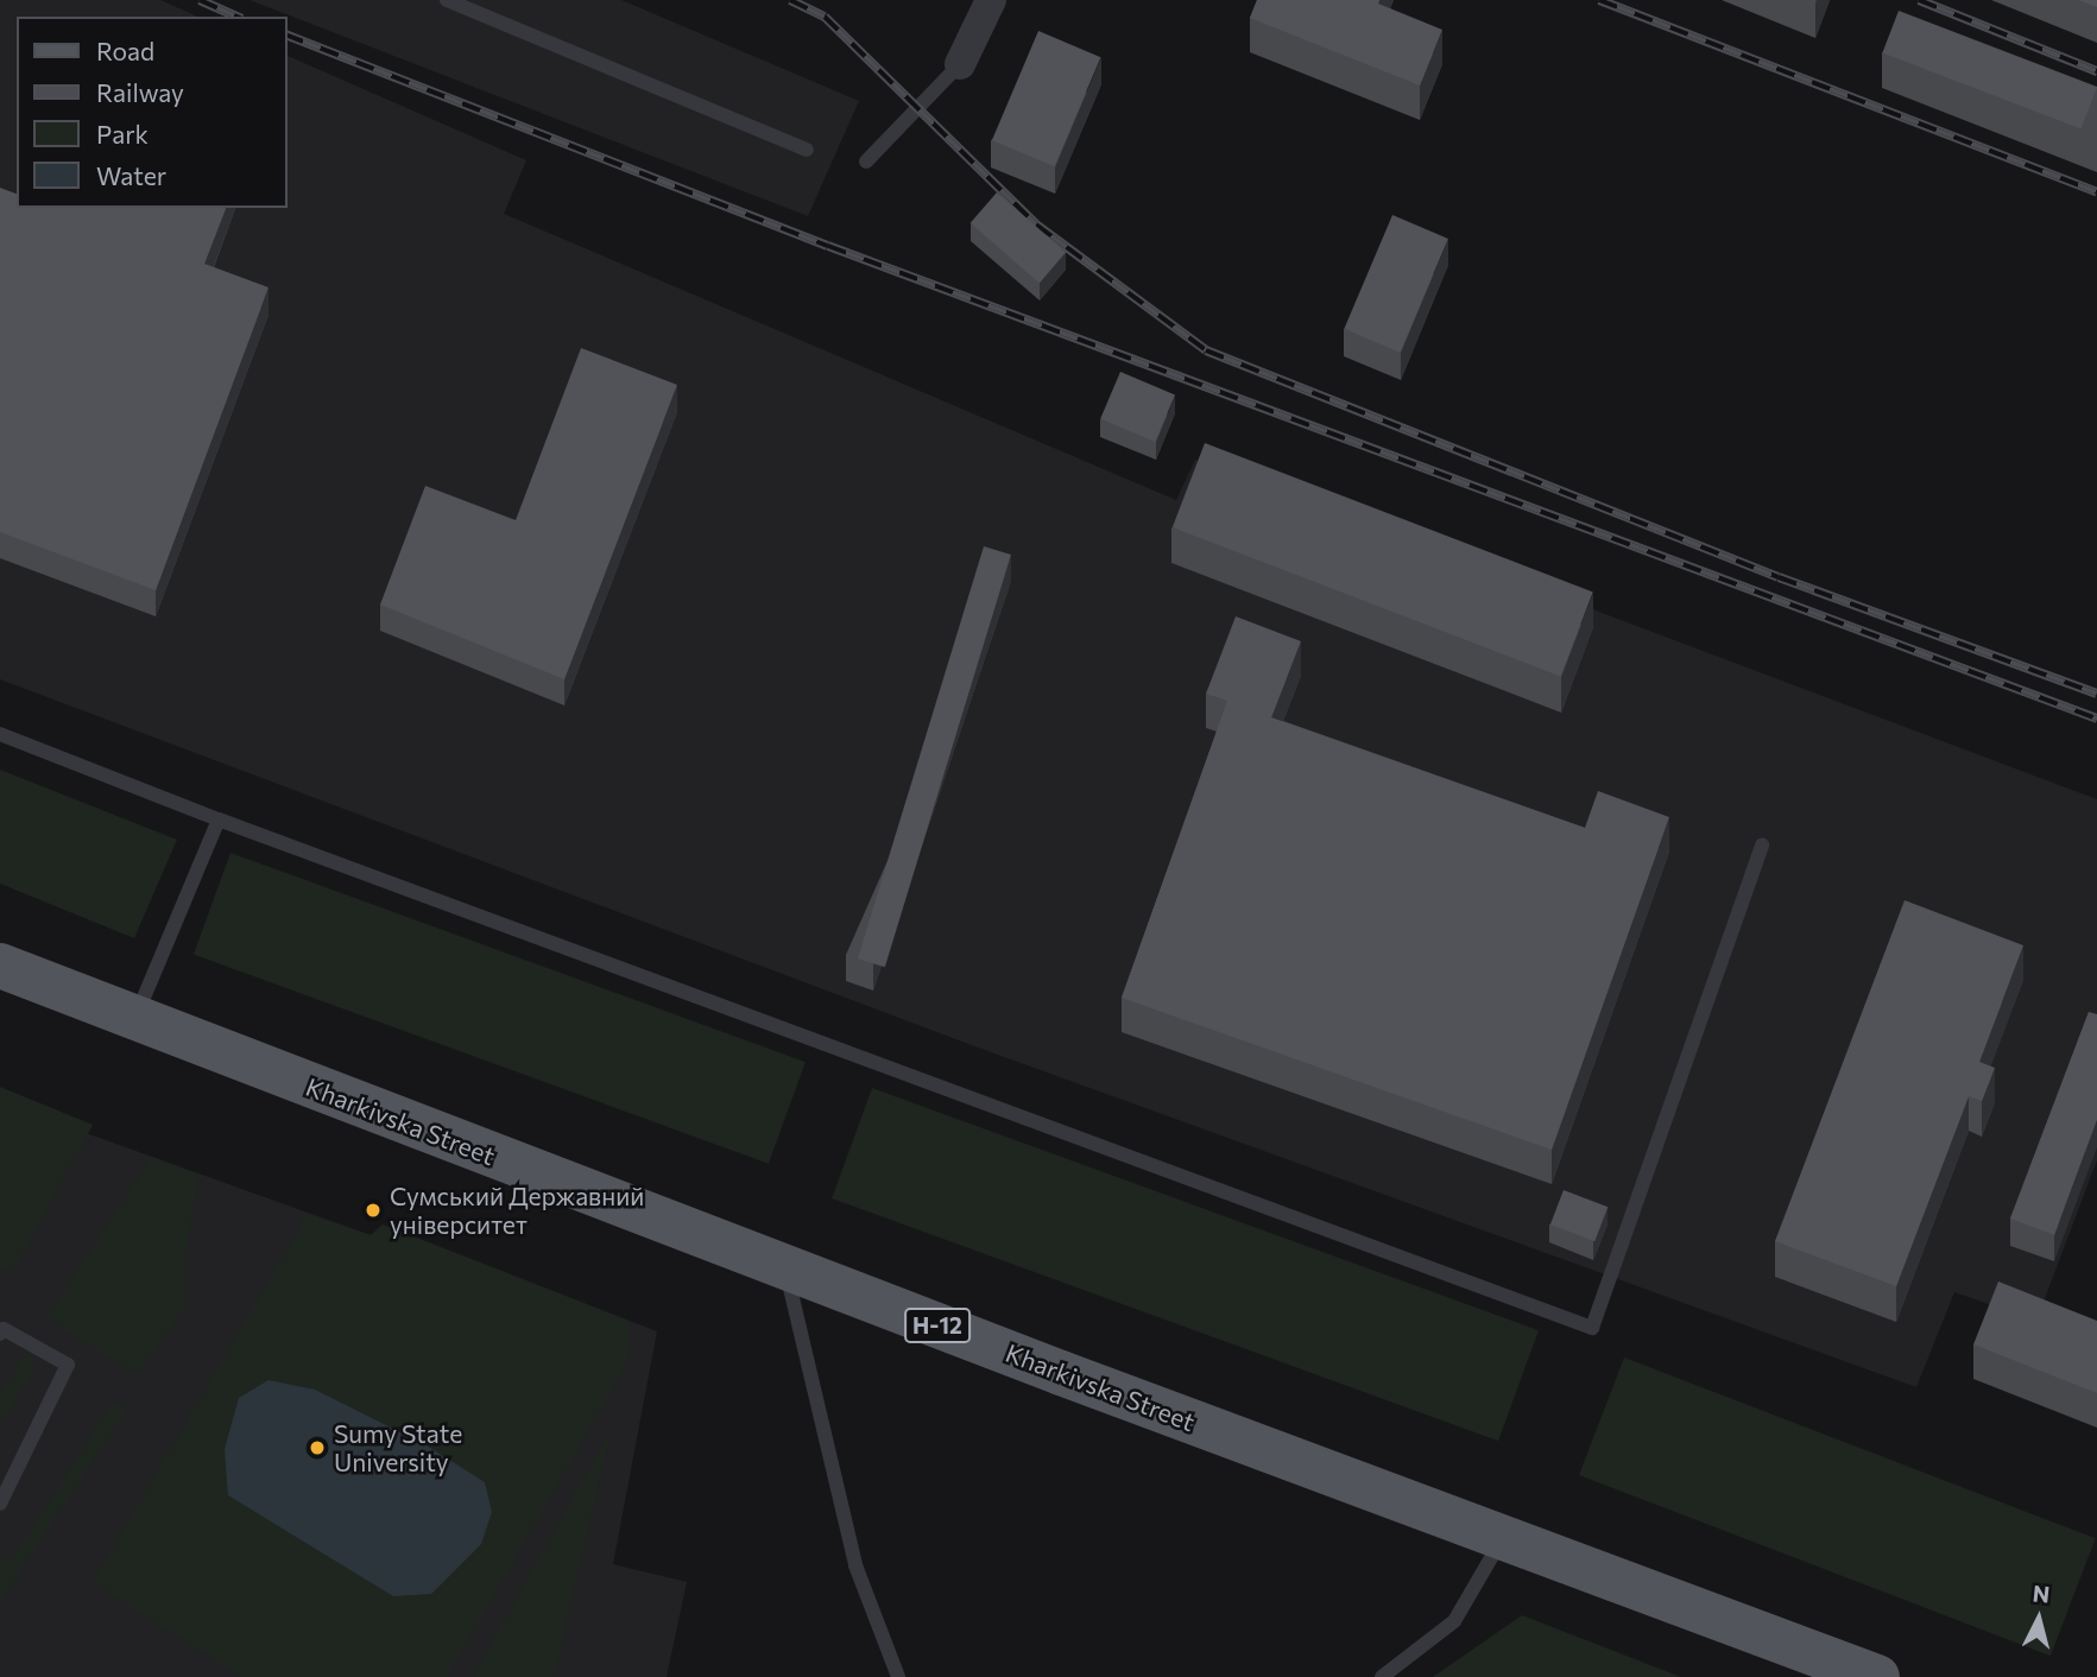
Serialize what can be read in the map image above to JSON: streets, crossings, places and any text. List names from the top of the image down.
{
  "streets": {
    "main road": ["Kharkivska Street", "Н-12"]
  },
  "places": ["Сумський Державний університет", "Sumy State University"],
  "legend": [
    "Road",
    "Railway",
    "Park",
    "Water"
  ],
  "north": "top"
}
